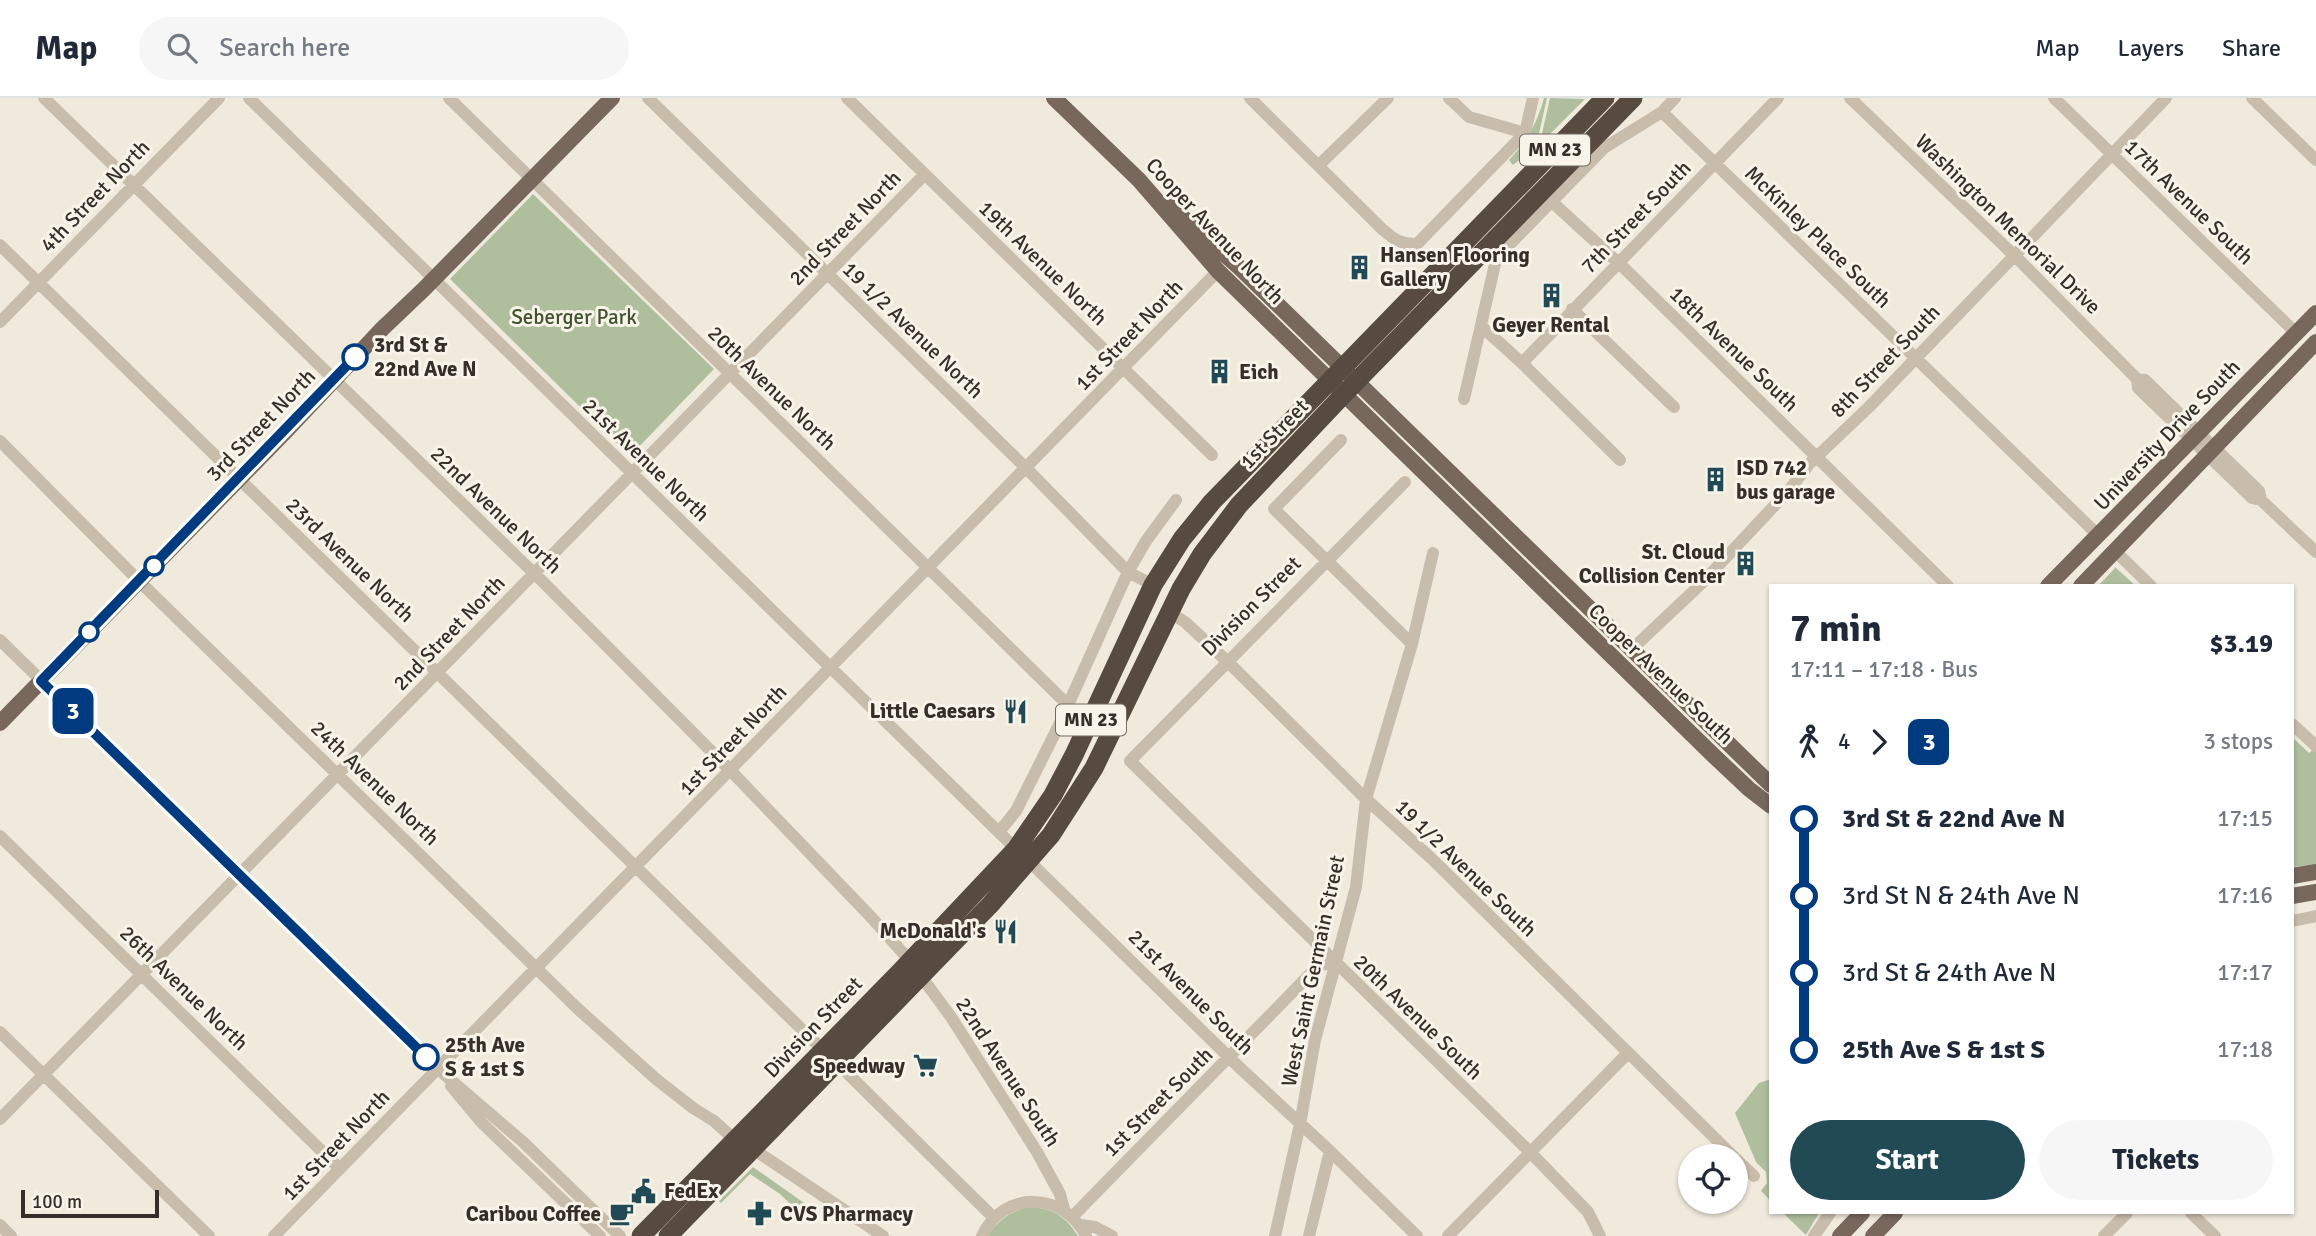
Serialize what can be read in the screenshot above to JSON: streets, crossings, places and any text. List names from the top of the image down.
{
  "streets": {
    "highway": ["MN 23", "1st Street", "Division Street"],
    "main road": [
      "Cooper Avenue North",
      "3rd Street North",
      "University Drive South",
      "Cooper Avenue South"
    ],
    "street": [
      "4th Street North",
      "17th Avenue South",
      "7th Street South",
      "Washington Memorial Drive",
      "2nd Street North",
      "McKinley Place South",
      "19th Avenue North",
      "19 1/2 Avenue North",
      "1st Street North",
      "18th Avenue South",
      "8th Street South",
      "20th Avenue North",
      "21st Avenue North",
      "22nd Avenue North",
      "23rd Avenue North",
      "24th Avenue North",
      "19 1/2 Avenue South",
      "West Saint Germain Street",
      "26th Avenue North",
      "21st Avenue South",
      "20th Avenue South",
      "22nd Avenue South",
      "1st Street South"
    ]
  },
  "crossings": [
    ["4th Street North", "22nd Avenue North"],
    ["4th Street North", "23rd Avenue North"],
    ["17th Avenue South", "8th Street South"],
    ["17th Avenue South", "University Drive South"],
    ["7th Street South", "McKinley Place South"],
    ["7th Street South", "18th Avenue South"],
    ["Washington Memorial Drive", "8th Street South"],
    ["Washington Memorial Drive", "University Drive South"],
    ["2nd Street North", "19th Avenue North"],
    ["2nd Street North", "19 1/2 Avenue North"],
    ["2nd Street North", "20th Avenue North"],
    ["2nd Street North", "21st Avenue North"],
    ["2nd Street North", "22nd Avenue North"],
    ["2nd Street North", "23rd Avenue North"],
    ["2nd Street North", "24th Avenue North"],
    ["2nd Street North", "26th Avenue North"],
    ["Cooper Avenue North", "1st Street North"],
    ["Cooper Avenue North", "1st Street"],
    ["Cooper Avenue North", "Cooper Avenue South"],
    ["McKinley Place South", "8th Street South"],
    ["McKinley Place South", "University Drive South"],
    ["19th Avenue North", "1st Street North"],
    ["19 1/2 Avenue North", "1st Street North"],
    ["19 1/2 Avenue North", "1st Street"],
    ["1st Street North", "20th Avenue North"],
    ["1st Street North", "21st Avenue North"],
    ["1st Street North", "22nd Avenue North"],
    ["1st Street North", "23rd Avenue North"],
    ["1st Street North", "24th Avenue North"],
    ["1st Street North", "26th Avenue North"],
    ["18th Avenue South", "8th Street South"],
    ["20th Avenue North", "3rd Street North"],
    ["3rd Street North", "21st Avenue North"],
    ["3rd Street North", "22nd Avenue North"],
    ["3rd Street North", "23rd Avenue North"],
    ["3rd Street North", "24th Avenue North"],
    ["1st Street", "21st Avenue North"],
    ["1st Street", "Division Street"],
    ["1st Street", "Cooper Avenue South"],
    ["1st Street", "19 1/2 Avenue South"],
    ["1st Street", "21st Avenue South"],
    ["21st Avenue North", "Division Street"],
    ["21st Avenue North", "21st Avenue South"],
    ["22nd Avenue North", "Division Street"],
    ["22nd Avenue North", "22nd Avenue South"],
    ["23rd Avenue North", "Division Street"],
    ["Division Street", "24th Avenue North"],
    ["Division Street", "19 1/2 Avenue South"],
    ["Division Street", "21st Avenue South"],
    ["Division Street", "20th Avenue South"],
    ["Division Street", "22nd Avenue South"],
    ["19 1/2 Avenue South", "West Saint Germain Street"],
    ["West Saint Germain Street", "21st Avenue South"],
    ["West Saint Germain Street", "20th Avenue South"],
    ["West Saint Germain Street", "1st Street South"],
    ["21st Avenue South", "1st Street South"],
    ["20th Avenue South", "1st Street South"],
    ["22nd Avenue South", "1st Street South"]
  ],
  "parks": ["Seberger Park"],
  "places": {
    "building": [
      "Hansen Flooring Gallery",
      "Geyer Rental",
      "Eich",
      "ISD 742 bus garage",
      "St. Cloud Collision Center"
    ],
    "other": ["3rd St & 22nd Ave N", "25th Ave S & 1st S"],
    "restaurant": ["Little Caesars", "McDonald's"],
    "supermarket": ["Speedway"],
    "public building": ["FedEx"],
    "cafe": ["Caribou Coffee"],
    "pharmacy": ["CVS Pharmacy"]
  },
  "lines": ["bus line 3"],
  "scale_bar": "100 m",
  "page": {
    "header": "Map",
    "search": "Search here",
    "nav": ["Map", "Layers", "Share"],
    "on_map": "3",
    "heading": ["7 min", "17:11 – 17:18 · Bus", "$3.19"],
    "legs": ["4", "3", "3 stops"],
    "list": [
      {
        "name": "3rd St & 22nd Ave N",
        "value": "17:15"
      },
      {
        "name": "3rd St N & 24th Ave N",
        "value": "17:16"
      },
      {
        "name": "3rd St & 24th Ave N",
        "value": "17:17"
      },
      {
        "name": "25th Ave S & 1st S",
        "value": "17:18"
      }
    ],
    "buttons": ["Start", "Tickets"],
    "scale": "100 m"
  }
}
